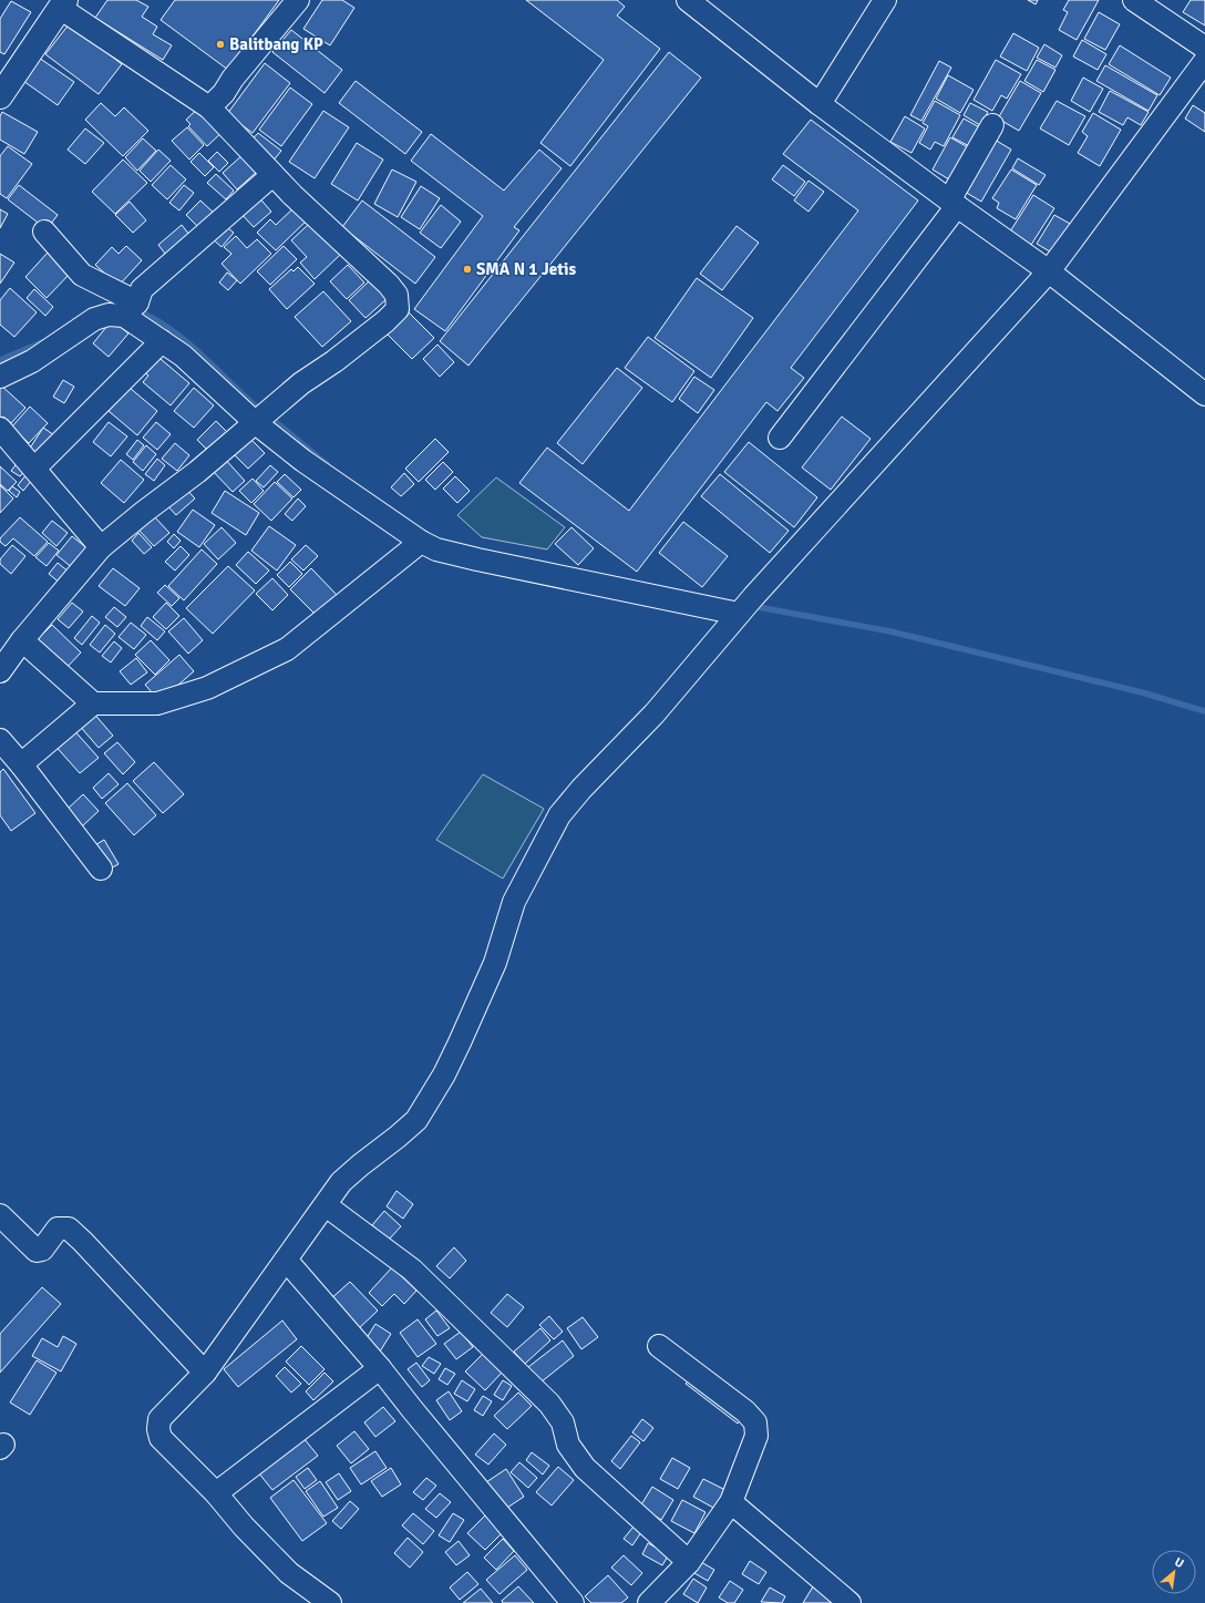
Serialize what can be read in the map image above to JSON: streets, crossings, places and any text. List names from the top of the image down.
{
  "places": ["Balitbang KP", "SMA N 1 Jetis"],
  "north": "top right"
}
